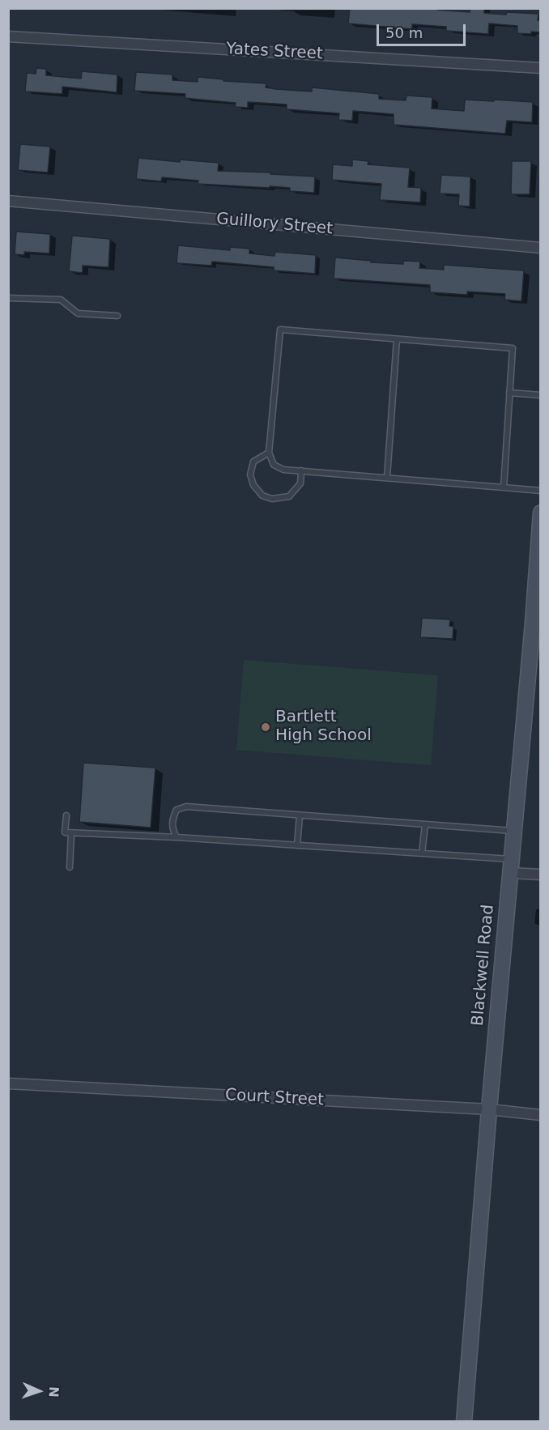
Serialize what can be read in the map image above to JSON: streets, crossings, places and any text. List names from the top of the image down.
{
  "streets": {
    "street": [
      "Yates Street",
      "Guillory Street",
      "Blackwell Road",
      "Court Street"
    ]
  },
  "crossings": [
    ["Blackwell Road", "Court Street"]
  ],
  "places": ["Bartlett High School"],
  "scale_bar": "50 m",
  "north": "right"
}
